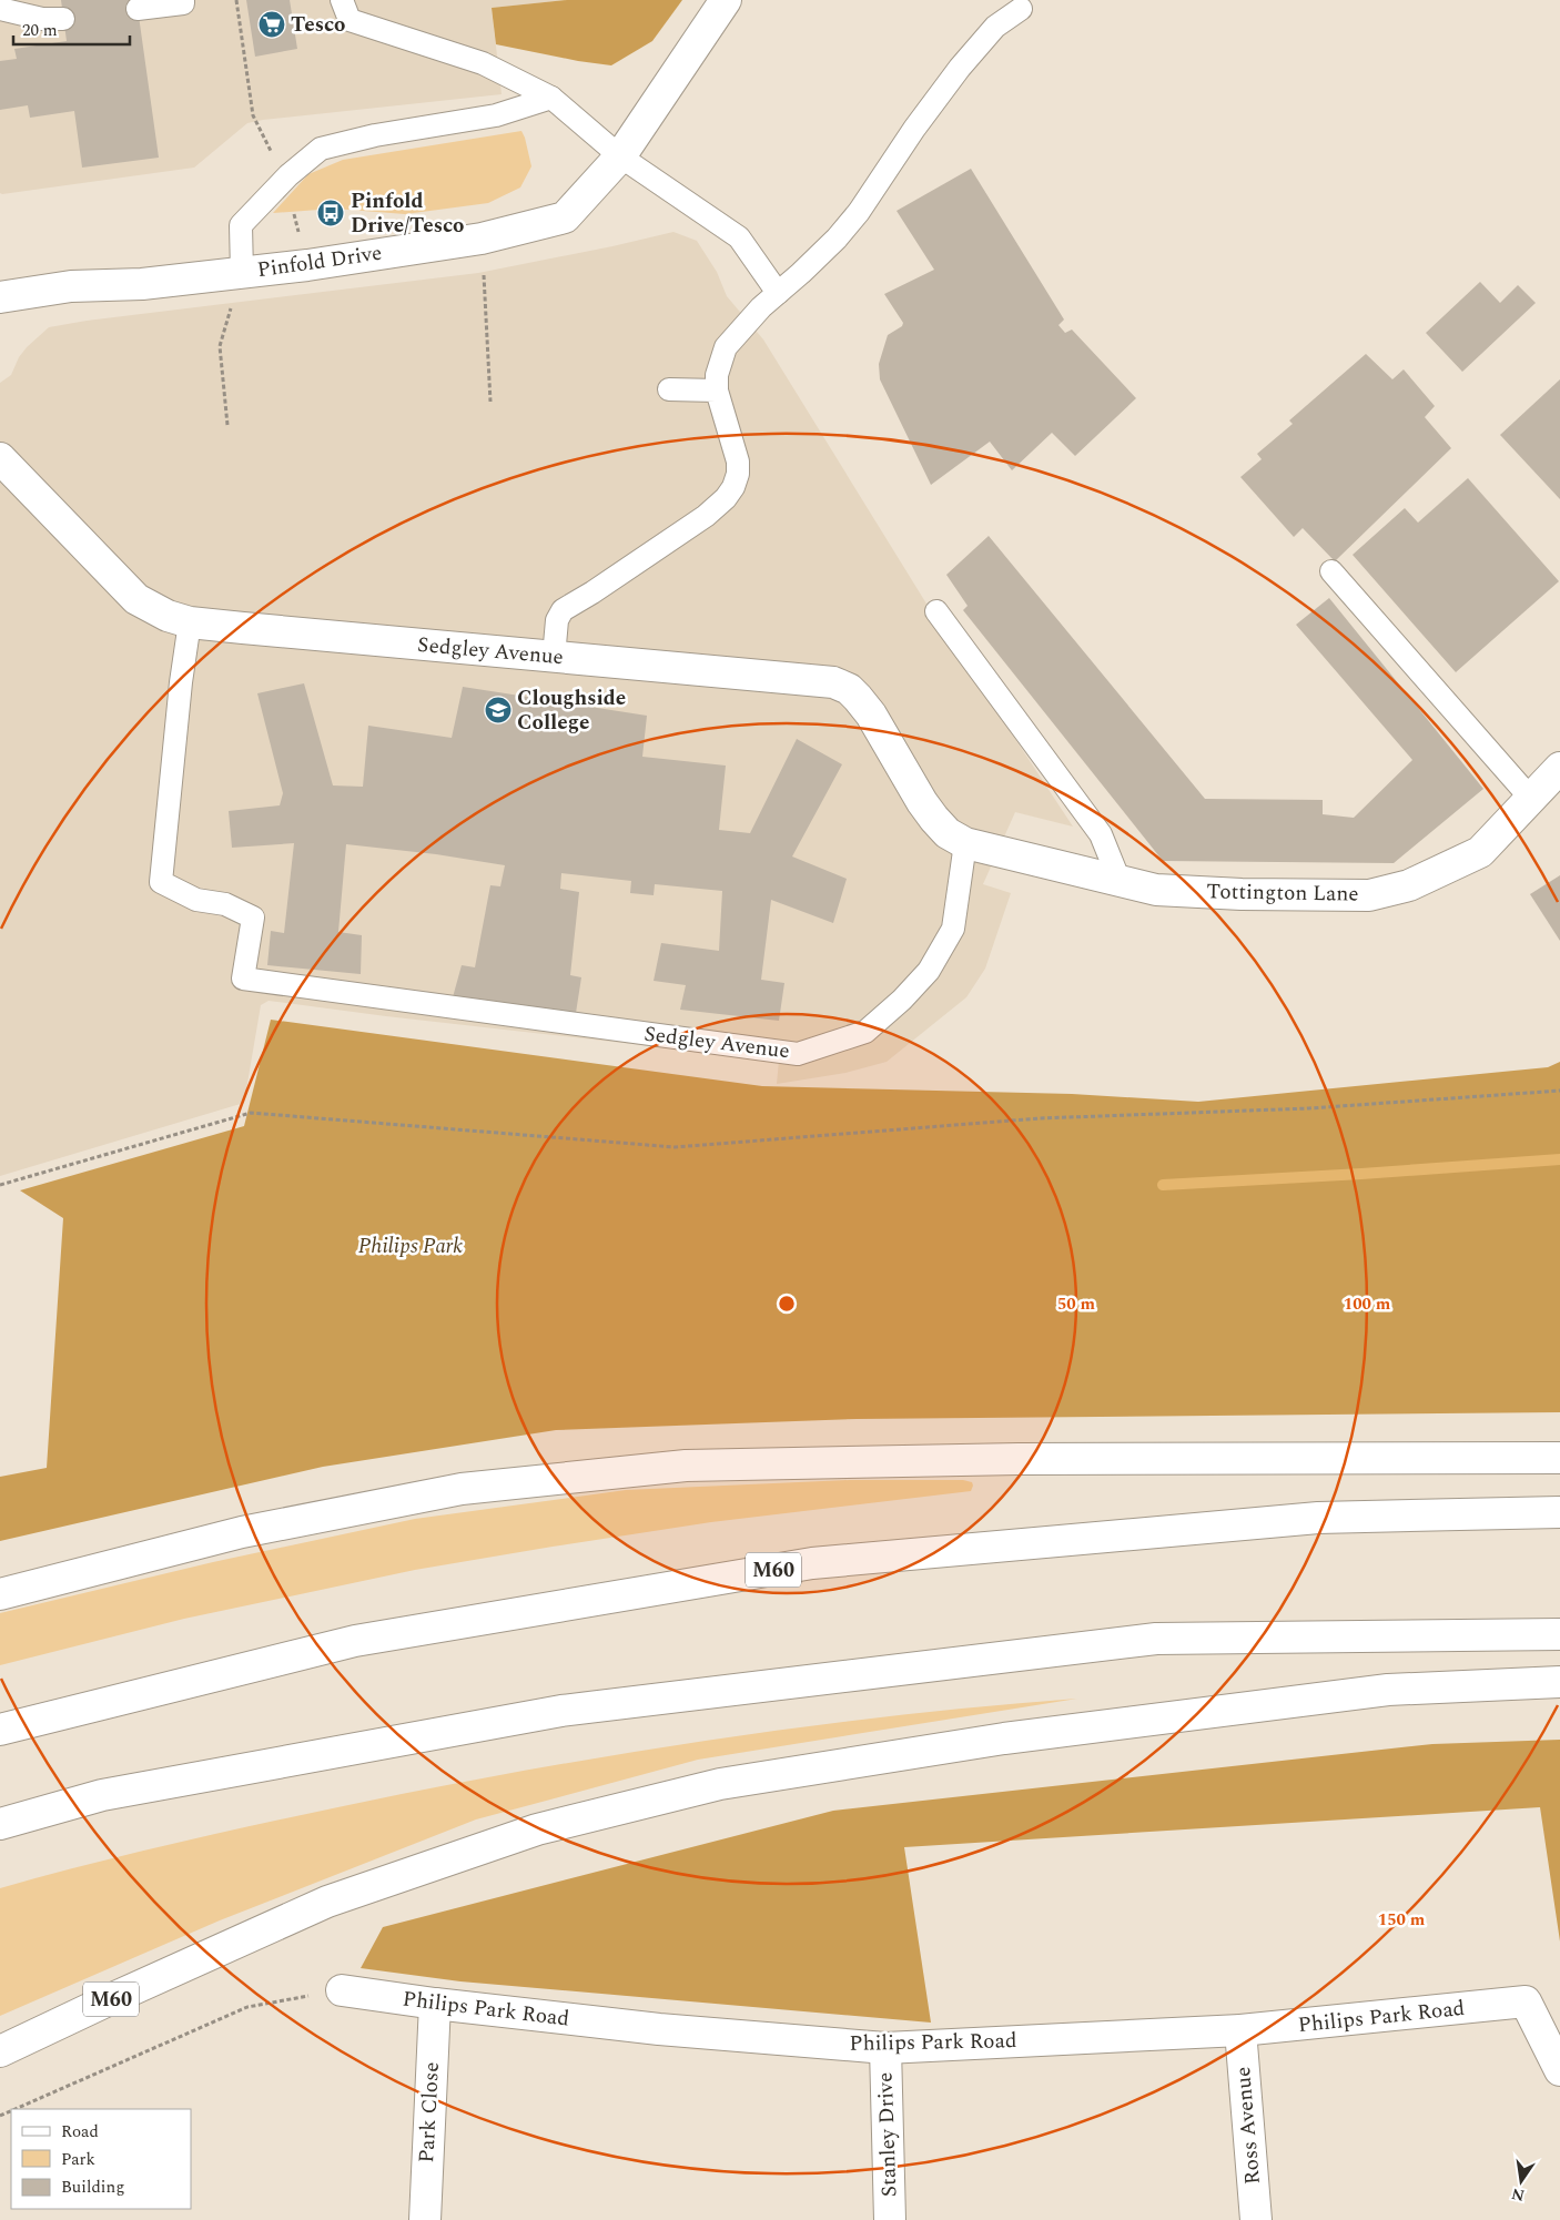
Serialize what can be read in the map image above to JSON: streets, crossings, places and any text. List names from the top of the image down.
{
  "streets": {
    "main road": [
      "Pinfold Drive",
      "Sedgley Avenue",
      "Tottington Lane",
      "M60",
      "Philips Park Road",
      "Park Close",
      "Ross Avenue",
      "Stanley Drive"
    ]
  },
  "crossings": [
    ["Sedgley Avenue", "Tottington Lane"],
    ["Philips Park Road", "Park Close"],
    ["Philips Park Road", "Ross Avenue"],
    ["Philips Park Road", "Stanley Drive"]
  ],
  "parks": ["Philips Park"],
  "places": {
    "supermarket": ["Tesco"],
    "bus stop": ["Pinfold Drive/Tesco"],
    "school or university": ["Cloughside College"]
  },
  "legend": ["Road", "Park", "Building"],
  "scale_bar": "20 m",
  "north": "bottom",
  "rings": ["50 m", "100 m", "150 m"]
}
